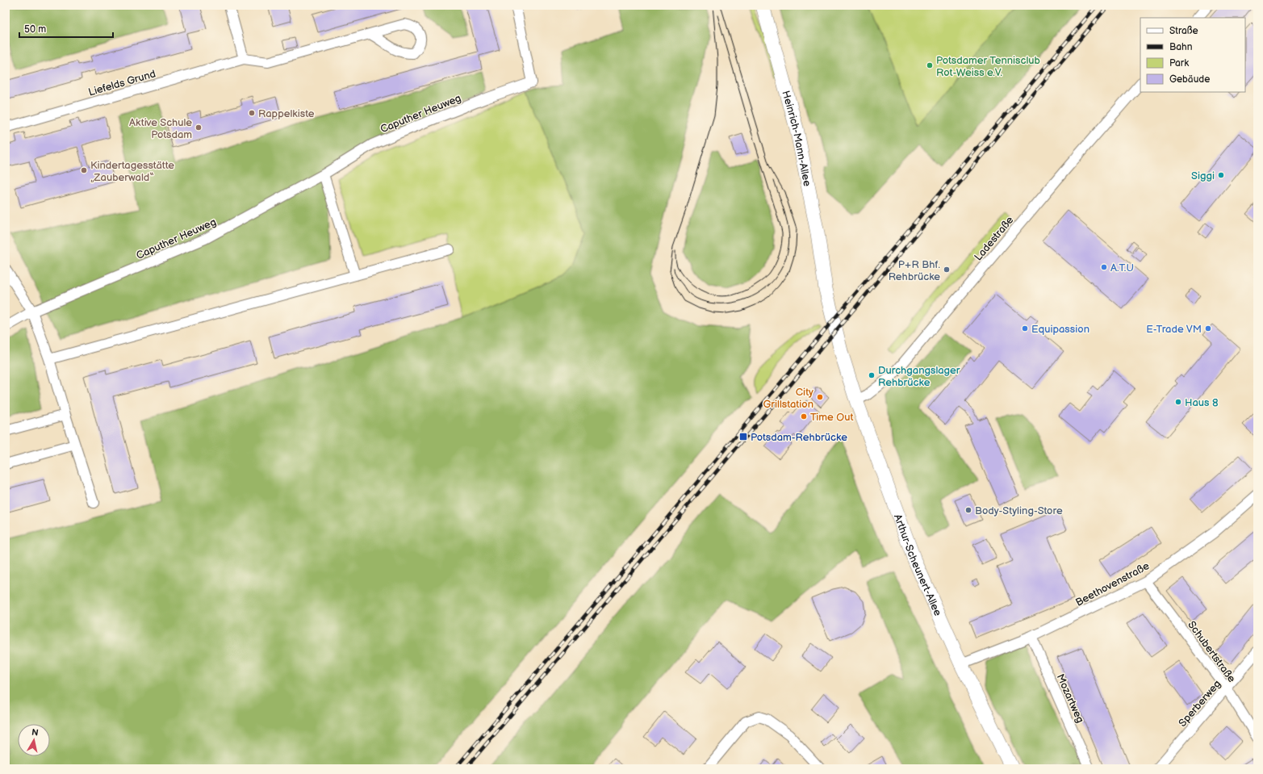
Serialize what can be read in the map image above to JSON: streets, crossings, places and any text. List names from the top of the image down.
{
  "streets": {
    "main road": ["Heinrich-Mann-Allee", "Arthur-Scheunert-Allee"],
    "street": [
      "Liefelds Grund",
      "Caputher Heuweg",
      "Ladestraße",
      "Beethovenstraße",
      "Schubertstraße",
      "Mozartweg",
      "Sperberweg"
    ]
  },
  "crossings": [
    ["Heinrich-Mann-Allee", "Arthur-Scheunert-Allee"],
    ["Ladestraße", "Arthur-Scheunert-Allee"],
    ["Arthur-Scheunert-Allee", "Beethovenstraße"],
    ["Beethovenstraße", "Schubertstraße"],
    ["Beethovenstraße", "Mozartweg"],
    ["Schubertstraße", "Sperberweg"]
  ],
  "places": {
    "other": [
      "Potsdamer Tennisclub Rot-Weiss e.V.",
      "Rappelkiste",
      "Aktive Schule Potsdam",
      "Kindertagesstätte „Zauberwald“",
      "Siggi",
      "A.T.U",
      "P+R Bhf. Rehbrücke",
      "Equipassion",
      "E-Trade VM",
      "Durchgangslager Rehbrücke",
      "City Grillstation",
      "Haus 8",
      "Time Out",
      "Body-Styling-Store"
    ],
    "transit": ["Potsdam-Rehbrücke"]
  },
  "legend": [
    "Straße",
    "Bahn",
    "Park",
    "Gebäude"
  ],
  "scale_bar": "50 m",
  "north": "top"
}
